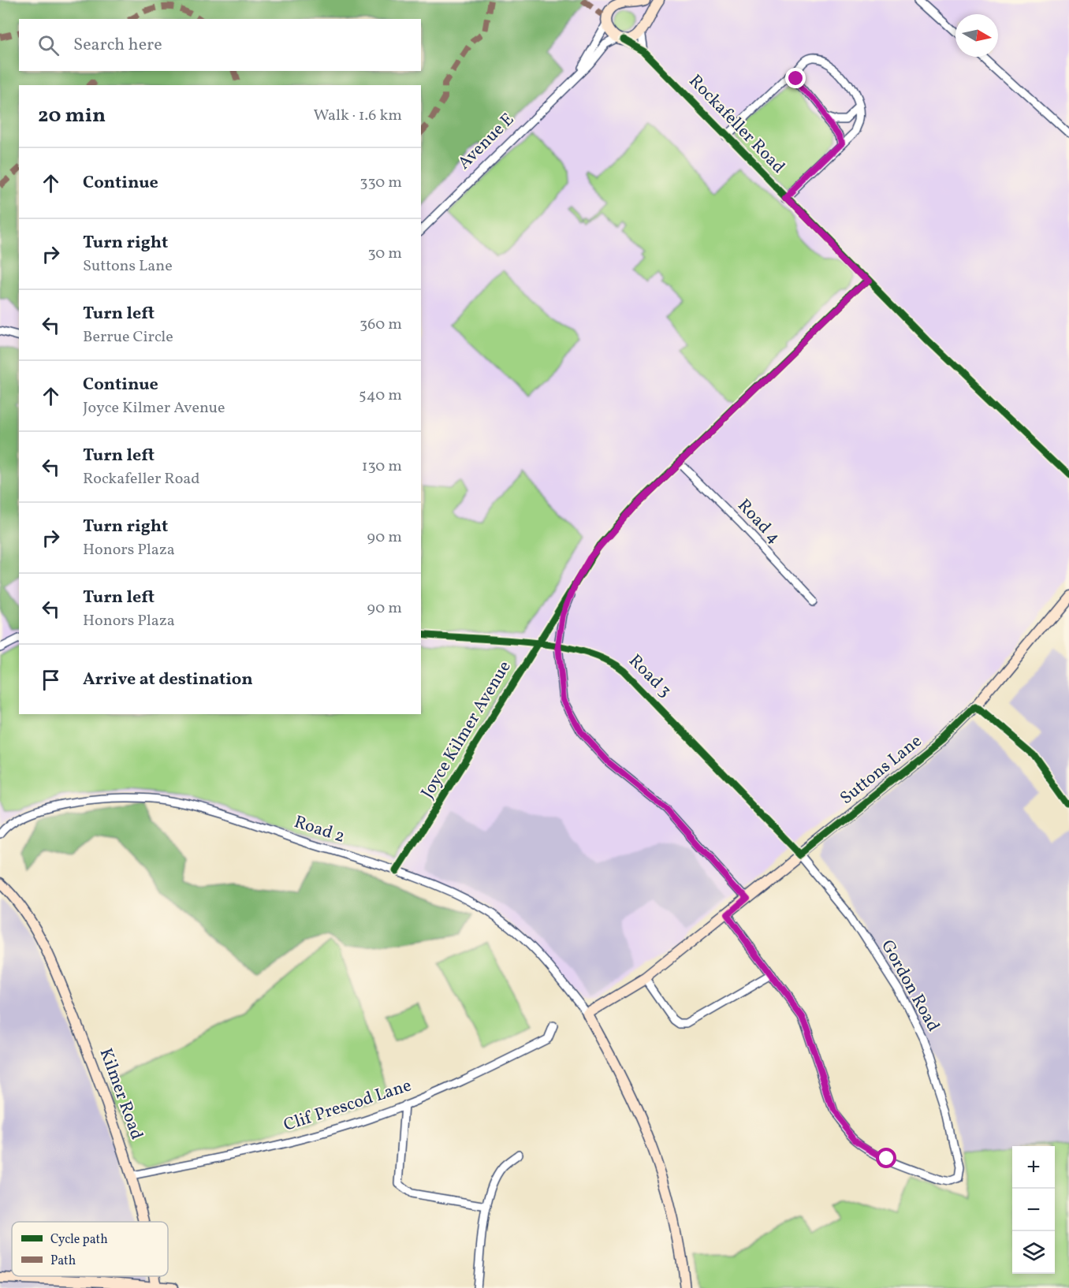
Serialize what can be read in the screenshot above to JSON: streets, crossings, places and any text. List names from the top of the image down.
{
  "streets": {
    "street": [
      "Rockafeller Road",
      "Avenue E",
      "Road 4",
      "Road 3",
      "Joyce Kilmer Avenue",
      "Suttons Lane",
      "Road 2",
      "Gordon Road",
      "Kilmer Road",
      "Clif Prescod Lane"
    ]
  },
  "crossings": [
    ["Rockafeller Road", "Avenue E"],
    ["Rockafeller Road", "Joyce Kilmer Avenue"],
    ["Road 4", "Joyce Kilmer Avenue"],
    ["Road 3", "Joyce Kilmer Avenue"],
    ["Road 3", "Suttons Lane"],
    ["Road 3", "Gordon Road"],
    ["Joyce Kilmer Avenue", "Suttons Lane"],
    ["Joyce Kilmer Avenue", "Road 2"],
    ["Suttons Lane", "Road 2"],
    ["Suttons Lane", "Gordon Road"],
    ["Kilmer Road", "Clif Prescod Lane"]
  ],
  "legend": ["Cycle path", "Path"],
  "north": "right",
  "page": {
    "search": "Search here",
    "heading": ["20 min", "Walk · 1.6 km"],
    "list": [
      ["Continue", "330 m"],
      ["Turn right", "Suttons Lane", "30 m"],
      ["Turn left", "Berrue Circle", "360 m"],
      ["Continue", "Joyce Kilmer Avenue", "540 m"],
      ["Turn left", "Rockafeller Road", "130 m"],
      ["Turn right", "Honors Plaza", "90 m"],
      ["Turn left", "Honors Plaza", "90 m"],
      "Arrive at destination"
    ],
    "map_buttons": ["+", "−"]
  }
}
